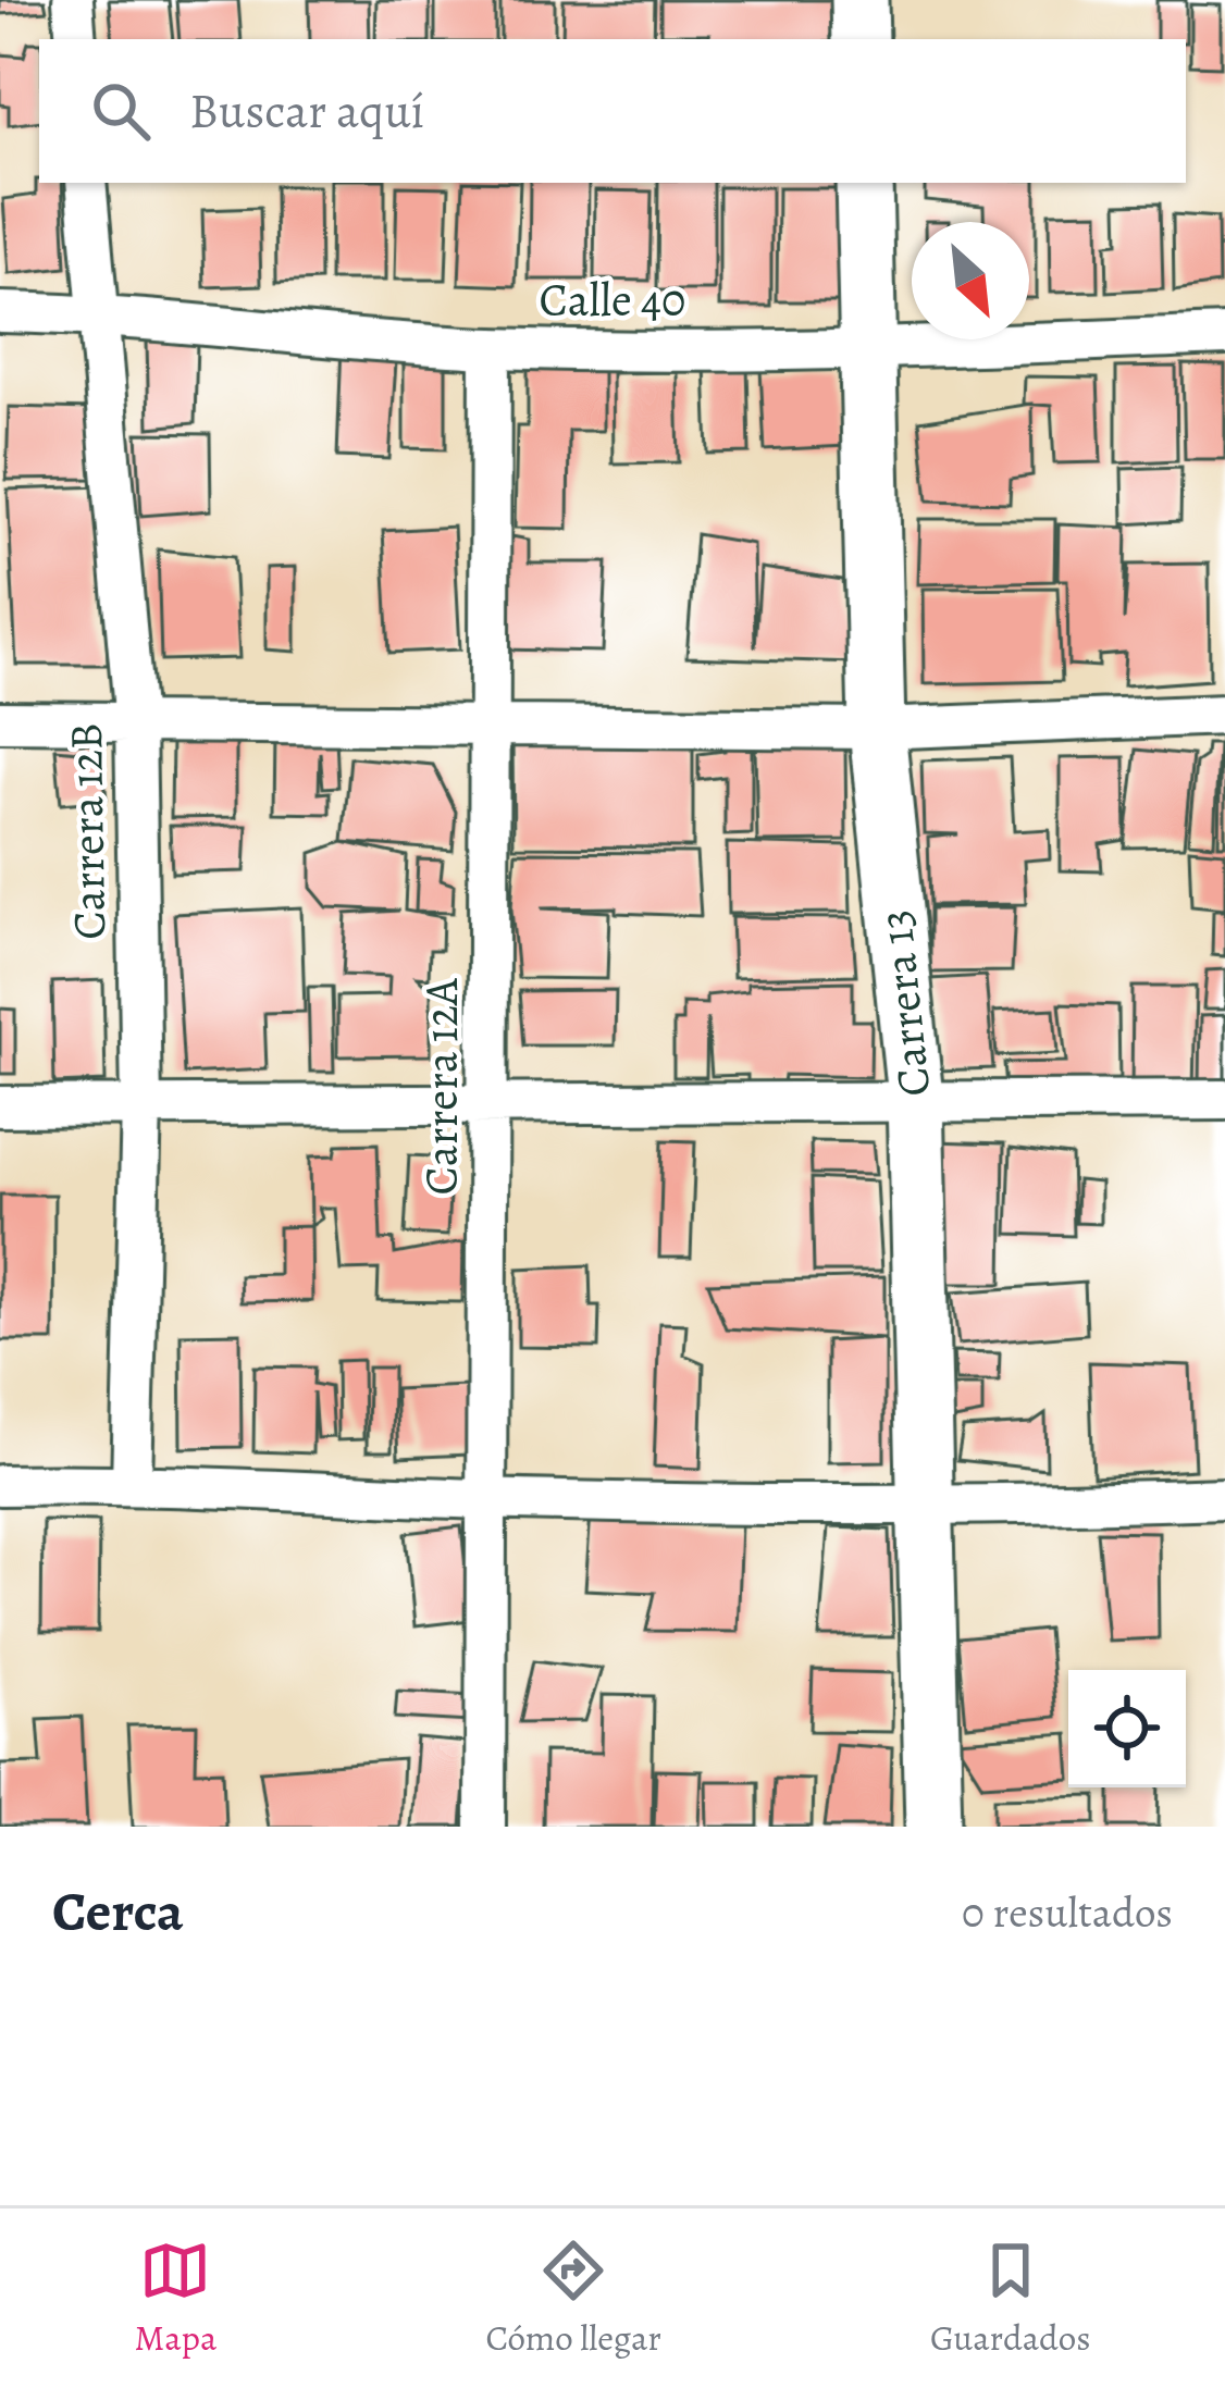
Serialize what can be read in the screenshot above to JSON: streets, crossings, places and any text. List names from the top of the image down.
{
  "streets": {
    "street": [
      "Calle 40",
      "Carrera 12B",
      "Carrera 13",
      "Carrera 12A"
    ]
  },
  "crossings": [
    ["Calle 40", "Carrera 12B"],
    ["Calle 40", "Carrera 13"],
    ["Calle 40", "Carrera 12A"]
  ],
  "north": "bottom right",
  "page": {
    "search": "Buscar aquí",
    "heading": ["Cerca", "0 resultados"],
    "nav": ["Mapa", "Cómo llegar", "Guardados"]
  }
}
